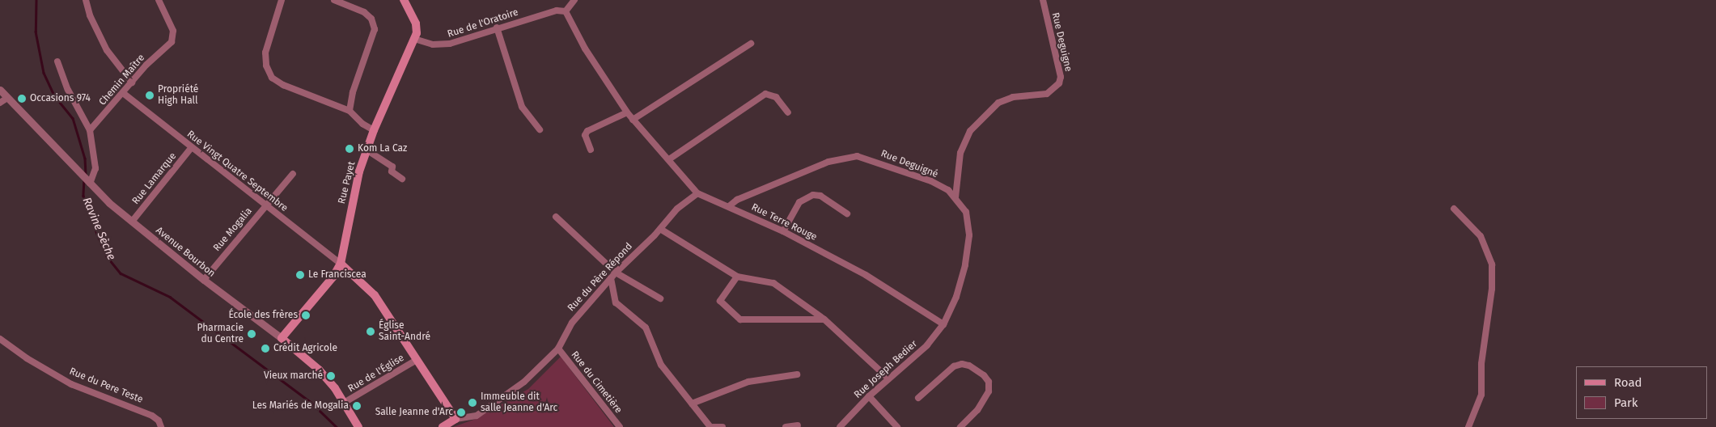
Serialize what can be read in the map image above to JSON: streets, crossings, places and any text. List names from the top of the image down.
{
  "streets": {
    "main road": ["Rue Payet", "Avenue Bourbon", "Rue du Père Répond"],
    "street": [
      "Rue de l'Oratoire",
      "Rue Deguigne",
      "Chemin Maître",
      "Rue Deguigné",
      "Rue Vingt Quatre Septembre",
      "Rue Lamarque",
      "Rue Terre Rouge",
      "Rue Mogalia",
      "Rue Joseph Bedier",
      "Rue de l'Église",
      "Rue du Cimetière",
      "Rue du Pere Teste"
    ]
  },
  "crossings": [
    ["Rue de l'Oratoire", "Rue Payet"],
    ["Rue de l'Oratoire", "Rue Terre Rouge"],
    ["Rue Deguigne", "Rue Deguigné"],
    ["Chemin Maître", "Rue Vingt Quatre Septembre"],
    ["Rue Deguigné", "Rue Terre Rouge"],
    ["Rue Deguigné", "Rue Joseph Bedier"],
    ["Rue Vingt Quatre Septembre", "Rue Lamarque"],
    ["Rue Vingt Quatre Septembre", "Rue Payet"],
    ["Rue Vingt Quatre Septembre", "Rue Mogalia"],
    ["Rue Lamarque", "Avenue Bourbon"],
    ["Rue Payet", "Avenue Bourbon"],
    ["Rue Terre Rouge", "Rue du Père Répond"],
    ["Rue Terre Rouge", "Rue Joseph Bedier"],
    ["Rue Mogalia", "Avenue Bourbon"],
    ["Avenue Bourbon", "Rue de l'Église"],
    ["Rue du Père Répond", "Rue du Cimetière"]
  ],
  "water": ["Ravine Sèche"],
  "places": [
    "Propriété High Hall",
    "Occasions 974",
    "Kom La Caz",
    "Le Franciscea",
    "École des frères",
    "Église Saint-André",
    "Pharmacie du Centre",
    "Crédit Agricole",
    "Vieux marché",
    "Immeuble dit salle Jeanne d'Arc",
    "Les Mariés de Mogalia",
    "Salle Jeanne d'Arc"
  ],
  "legend": ["Road", "Park"]
}
